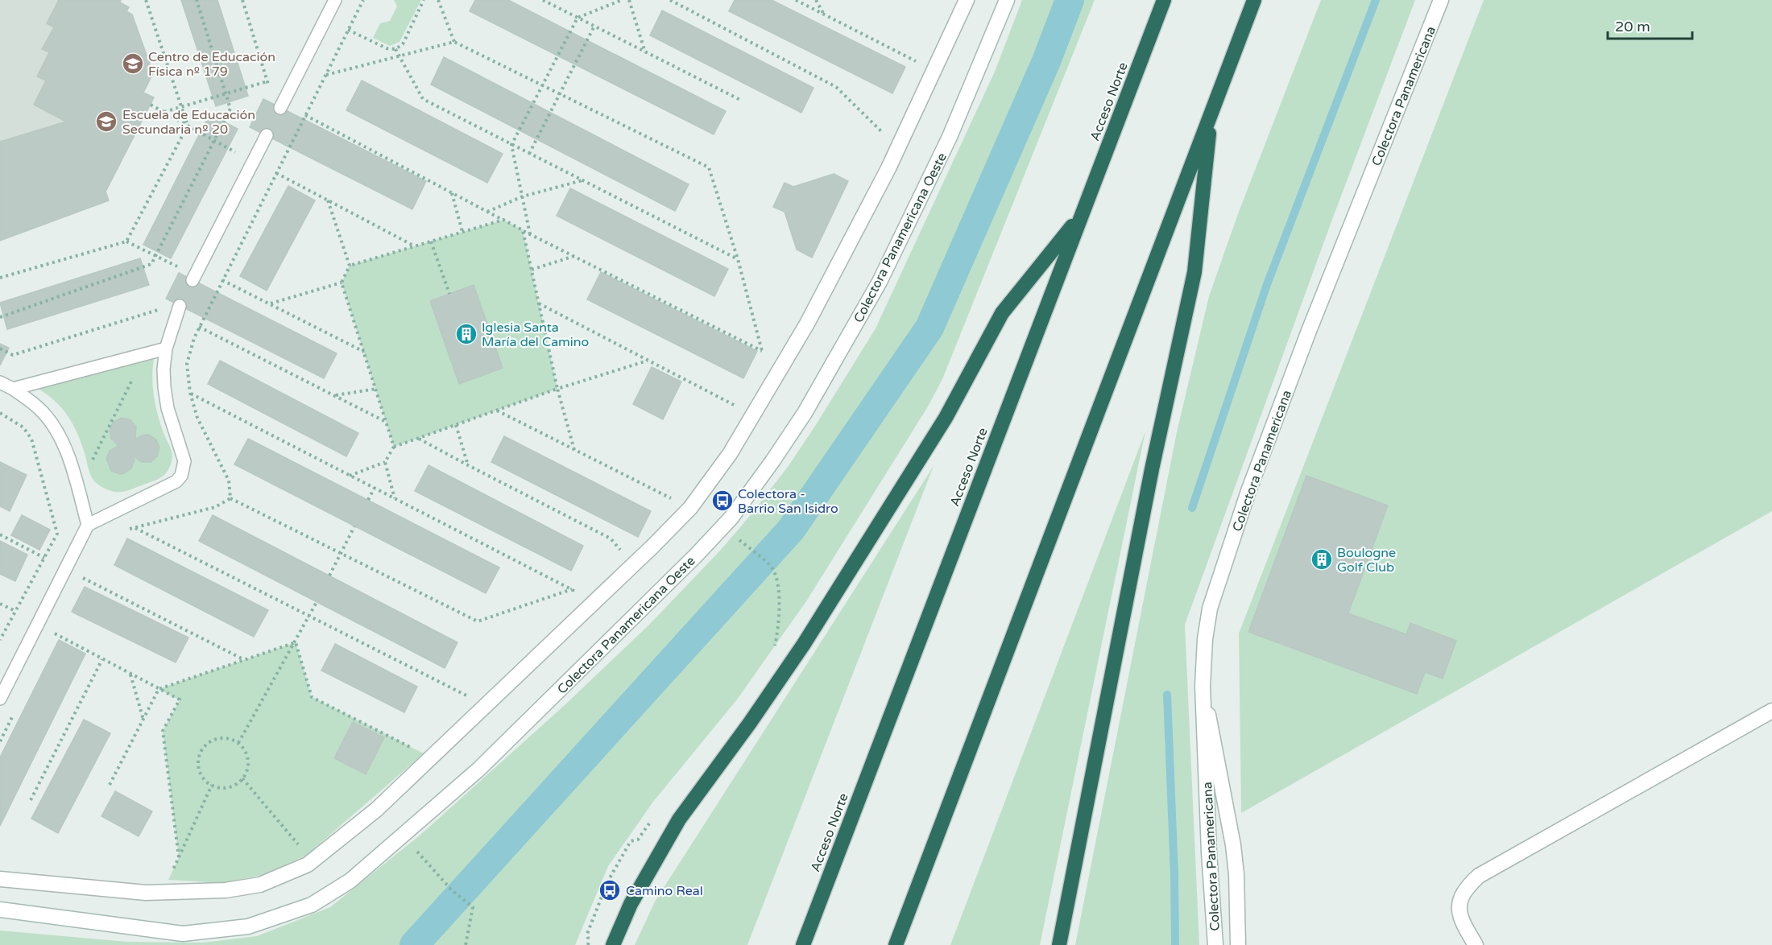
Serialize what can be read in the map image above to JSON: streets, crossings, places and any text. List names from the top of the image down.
{
  "streets": {
    "highway": ["Acceso Norte"],
    "street": ["Colectora Panamericana", "Colectora Panamericana Oeste"]
  },
  "places": {
    "school or university": ["Centro de Educación Física nº 179", "Escuela de Educación Secundaria nº 20"],
    "building": ["Iglesia Santa María del Camino", "Boulogne Golf Club"],
    "bus stop": ["Colectora - Barrio San Isidro", "Camino Real"]
  },
  "scale_bar": "20 m"
}
